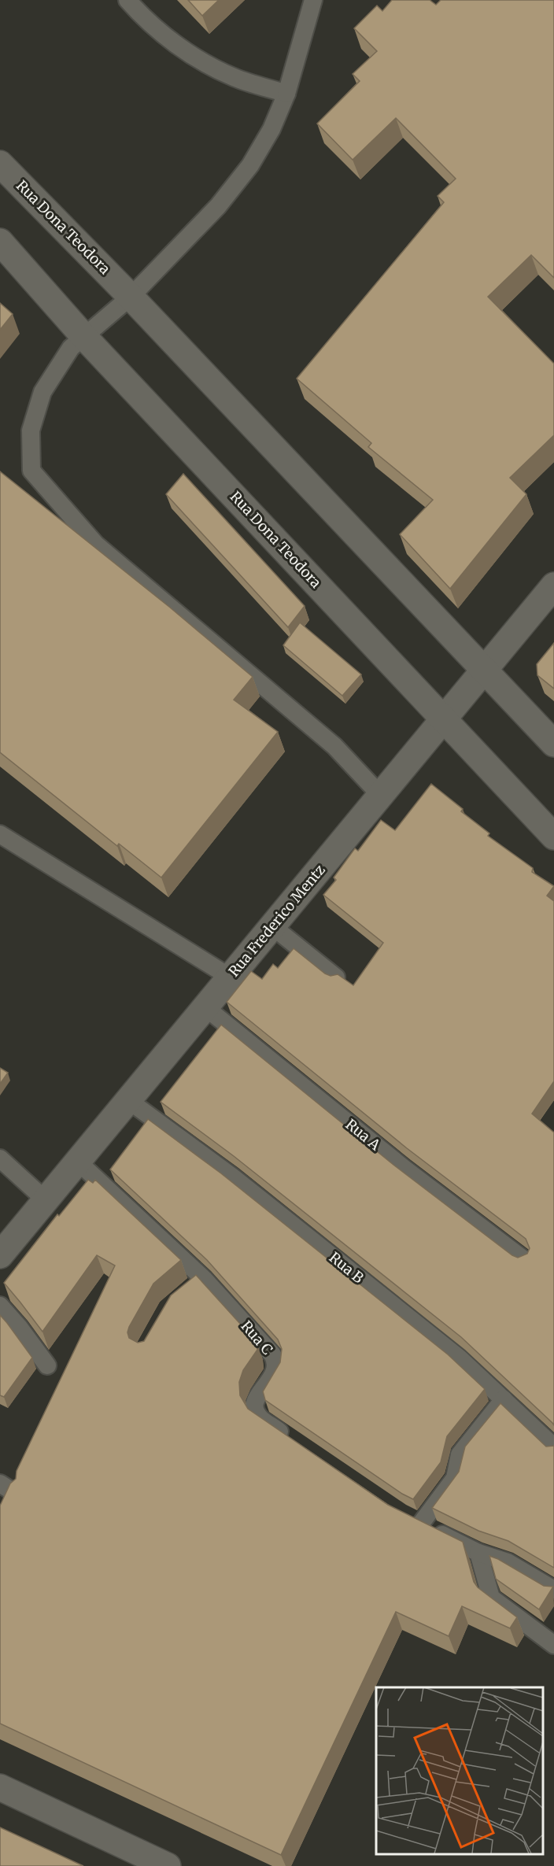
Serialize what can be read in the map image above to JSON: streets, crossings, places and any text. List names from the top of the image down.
{
  "streets": {
    "main road": ["Rua Dona Teodora", "Rua Frederico Mentz"],
    "lane": ["Rua A", "Rua B", "Rua C"]
  },
  "crossings": [
    ["Rua Dona Teodora", "Rua Frederico Mentz"],
    ["Rua Frederico Mentz", "Rua A"],
    ["Rua Frederico Mentz", "Rua B"],
    ["Rua Frederico Mentz", "Rua C"]
  ]
}
